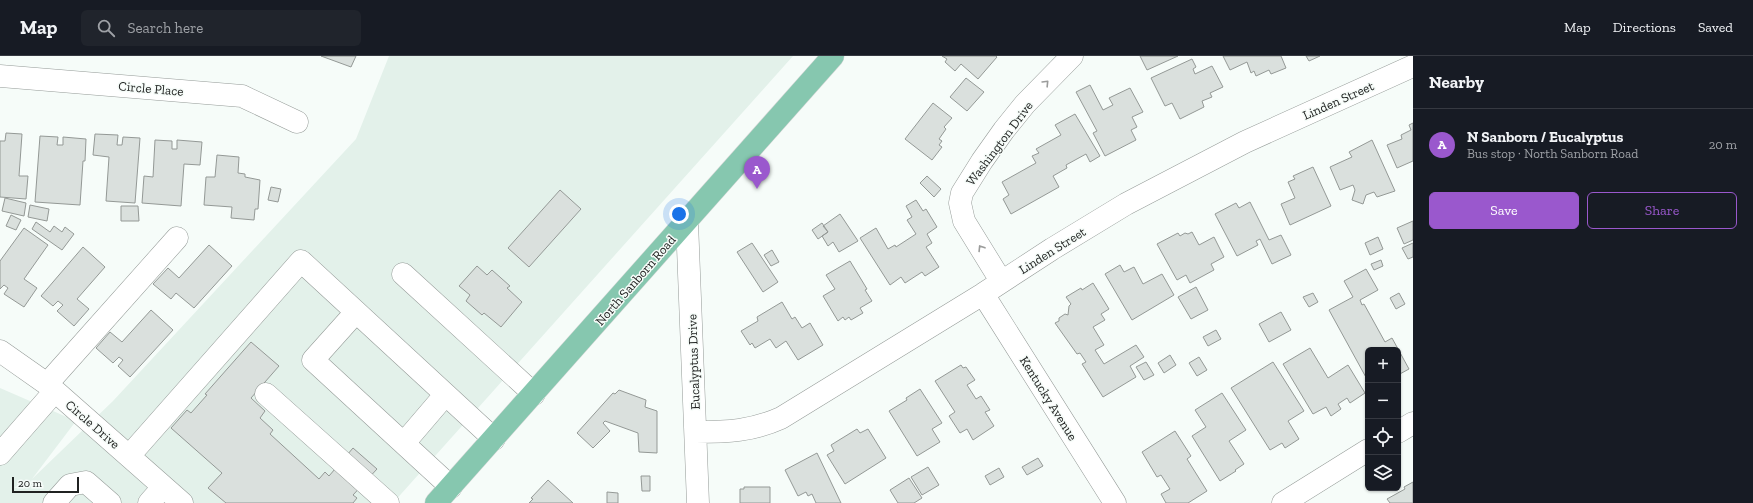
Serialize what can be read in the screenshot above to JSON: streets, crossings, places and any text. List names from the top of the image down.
{
  "streets": {
    "main road": ["North Sanborn Road"],
    "street": [
      "Circle Place",
      "Linden Street",
      "Washington Drive",
      "Eucalyptus Drive",
      "Kentucky Avenue",
      "Circle Drive"
    ]
  },
  "crossings": [
    ["Linden Street", "Washington Drive"],
    ["Linden Street", "Eucalyptus Drive"],
    ["Linden Street", "Kentucky Avenue"],
    ["North Sanborn Road", "Eucalyptus Drive"]
  ],
  "one_way": ["Washington Drive"],
  "scale_bar": "20 m",
  "page": {
    "header": "Map",
    "search": "Search here",
    "nav": ["Map", "Directions", "Saved"],
    "heading": "Nearby",
    "list": [
      {
        "mark": "A",
        "name": "N Sanborn / Eucalyptus",
        "note": "Bus stop · North Sanborn Road",
        "value": "20 m"
      }
    ],
    "pins": "A",
    "buttons": ["Save", "Share"],
    "map_buttons": ["+", "−"],
    "scale": "20 m"
  }
}
